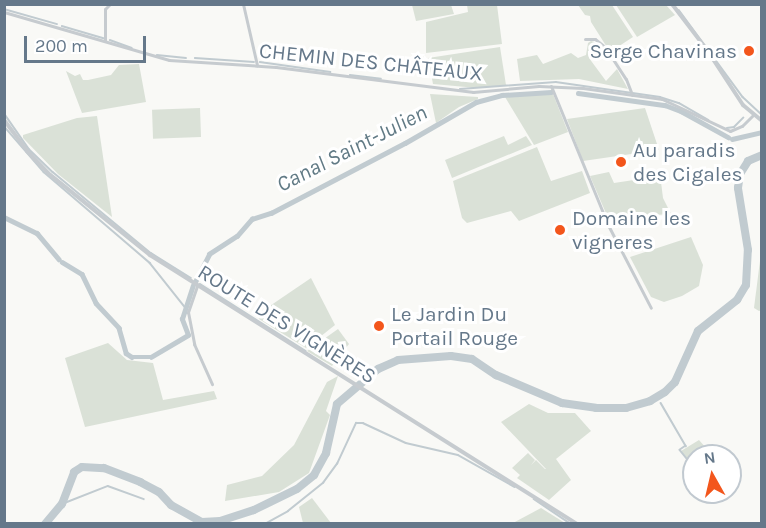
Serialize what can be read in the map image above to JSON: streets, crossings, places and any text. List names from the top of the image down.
{
  "streets": {
    "street": ["CHEMIN DES CHÂTEAUX", "ROUTE DES VIGNÈRES"]
  },
  "water": ["Canal Saint-Julien"],
  "places": [
    "Serge Chavinas",
    "Au paradis des Cigales",
    "Domaine les vigneres",
    "Le Jardin Du Portail Rouge"
  ],
  "scale_bar": "200 m",
  "north": "top"
}
